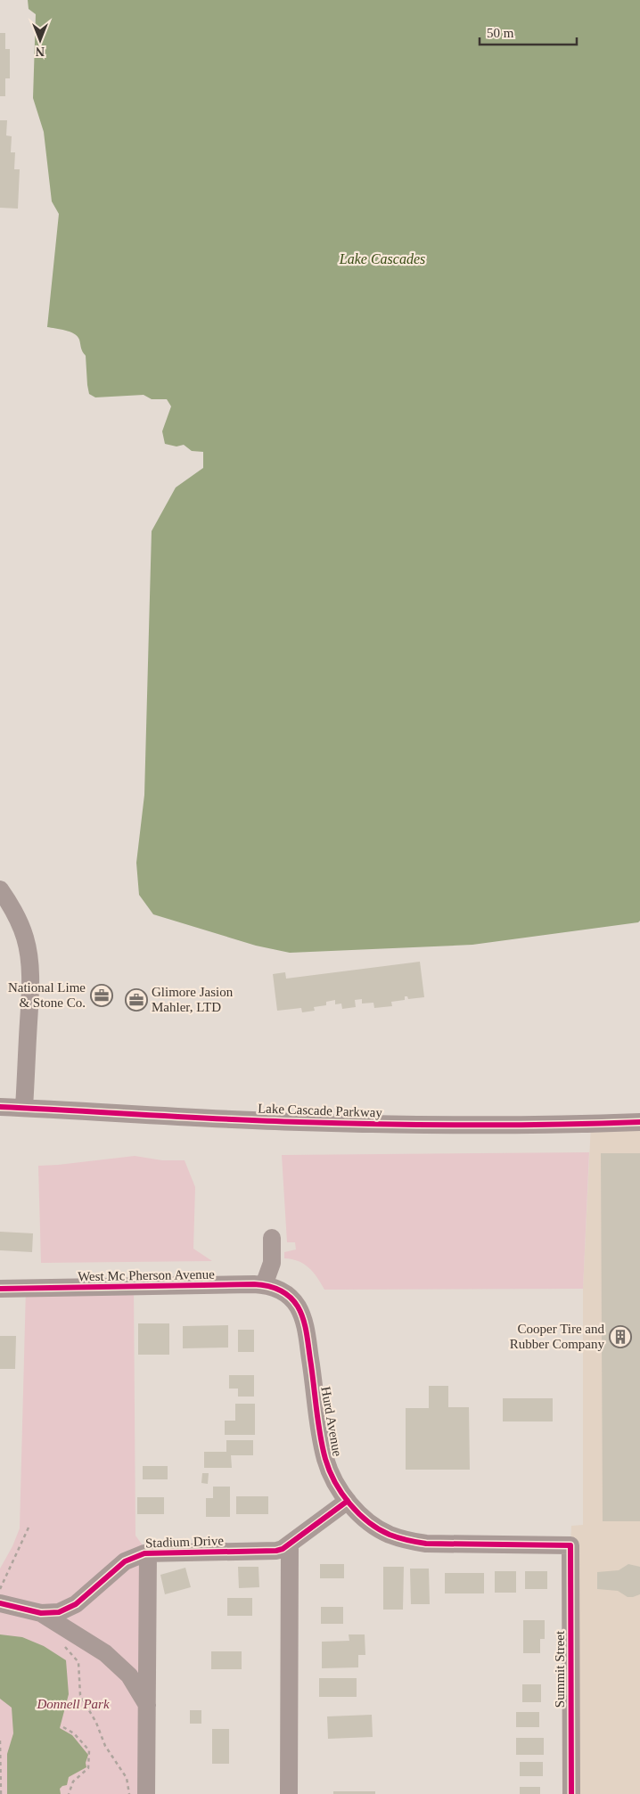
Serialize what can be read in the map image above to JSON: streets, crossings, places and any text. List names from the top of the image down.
{
  "streets": {
    "street": [
      "Lake Cascade Parkway",
      "West Mc Pherson Avenue",
      "Hurd Avenue",
      "Stadium Drive",
      "Summit Street"
    ]
  },
  "crossings": [
    ["West Mc Pherson Avenue", "Hurd Avenue"],
    ["Hurd Avenue", "Stadium Drive"],
    ["Hurd Avenue", "Summit Street"]
  ],
  "water": ["Lake Cascades"],
  "parks": ["Donnell Park"],
  "places": {
    "office": ["National Lime & Stone Co.", "Glimore Jasion Mahler, LTD"],
    "building": ["Cooper Tire and Rubber Company"]
  },
  "scale_bar": "50 m",
  "north": "bottom"
}
